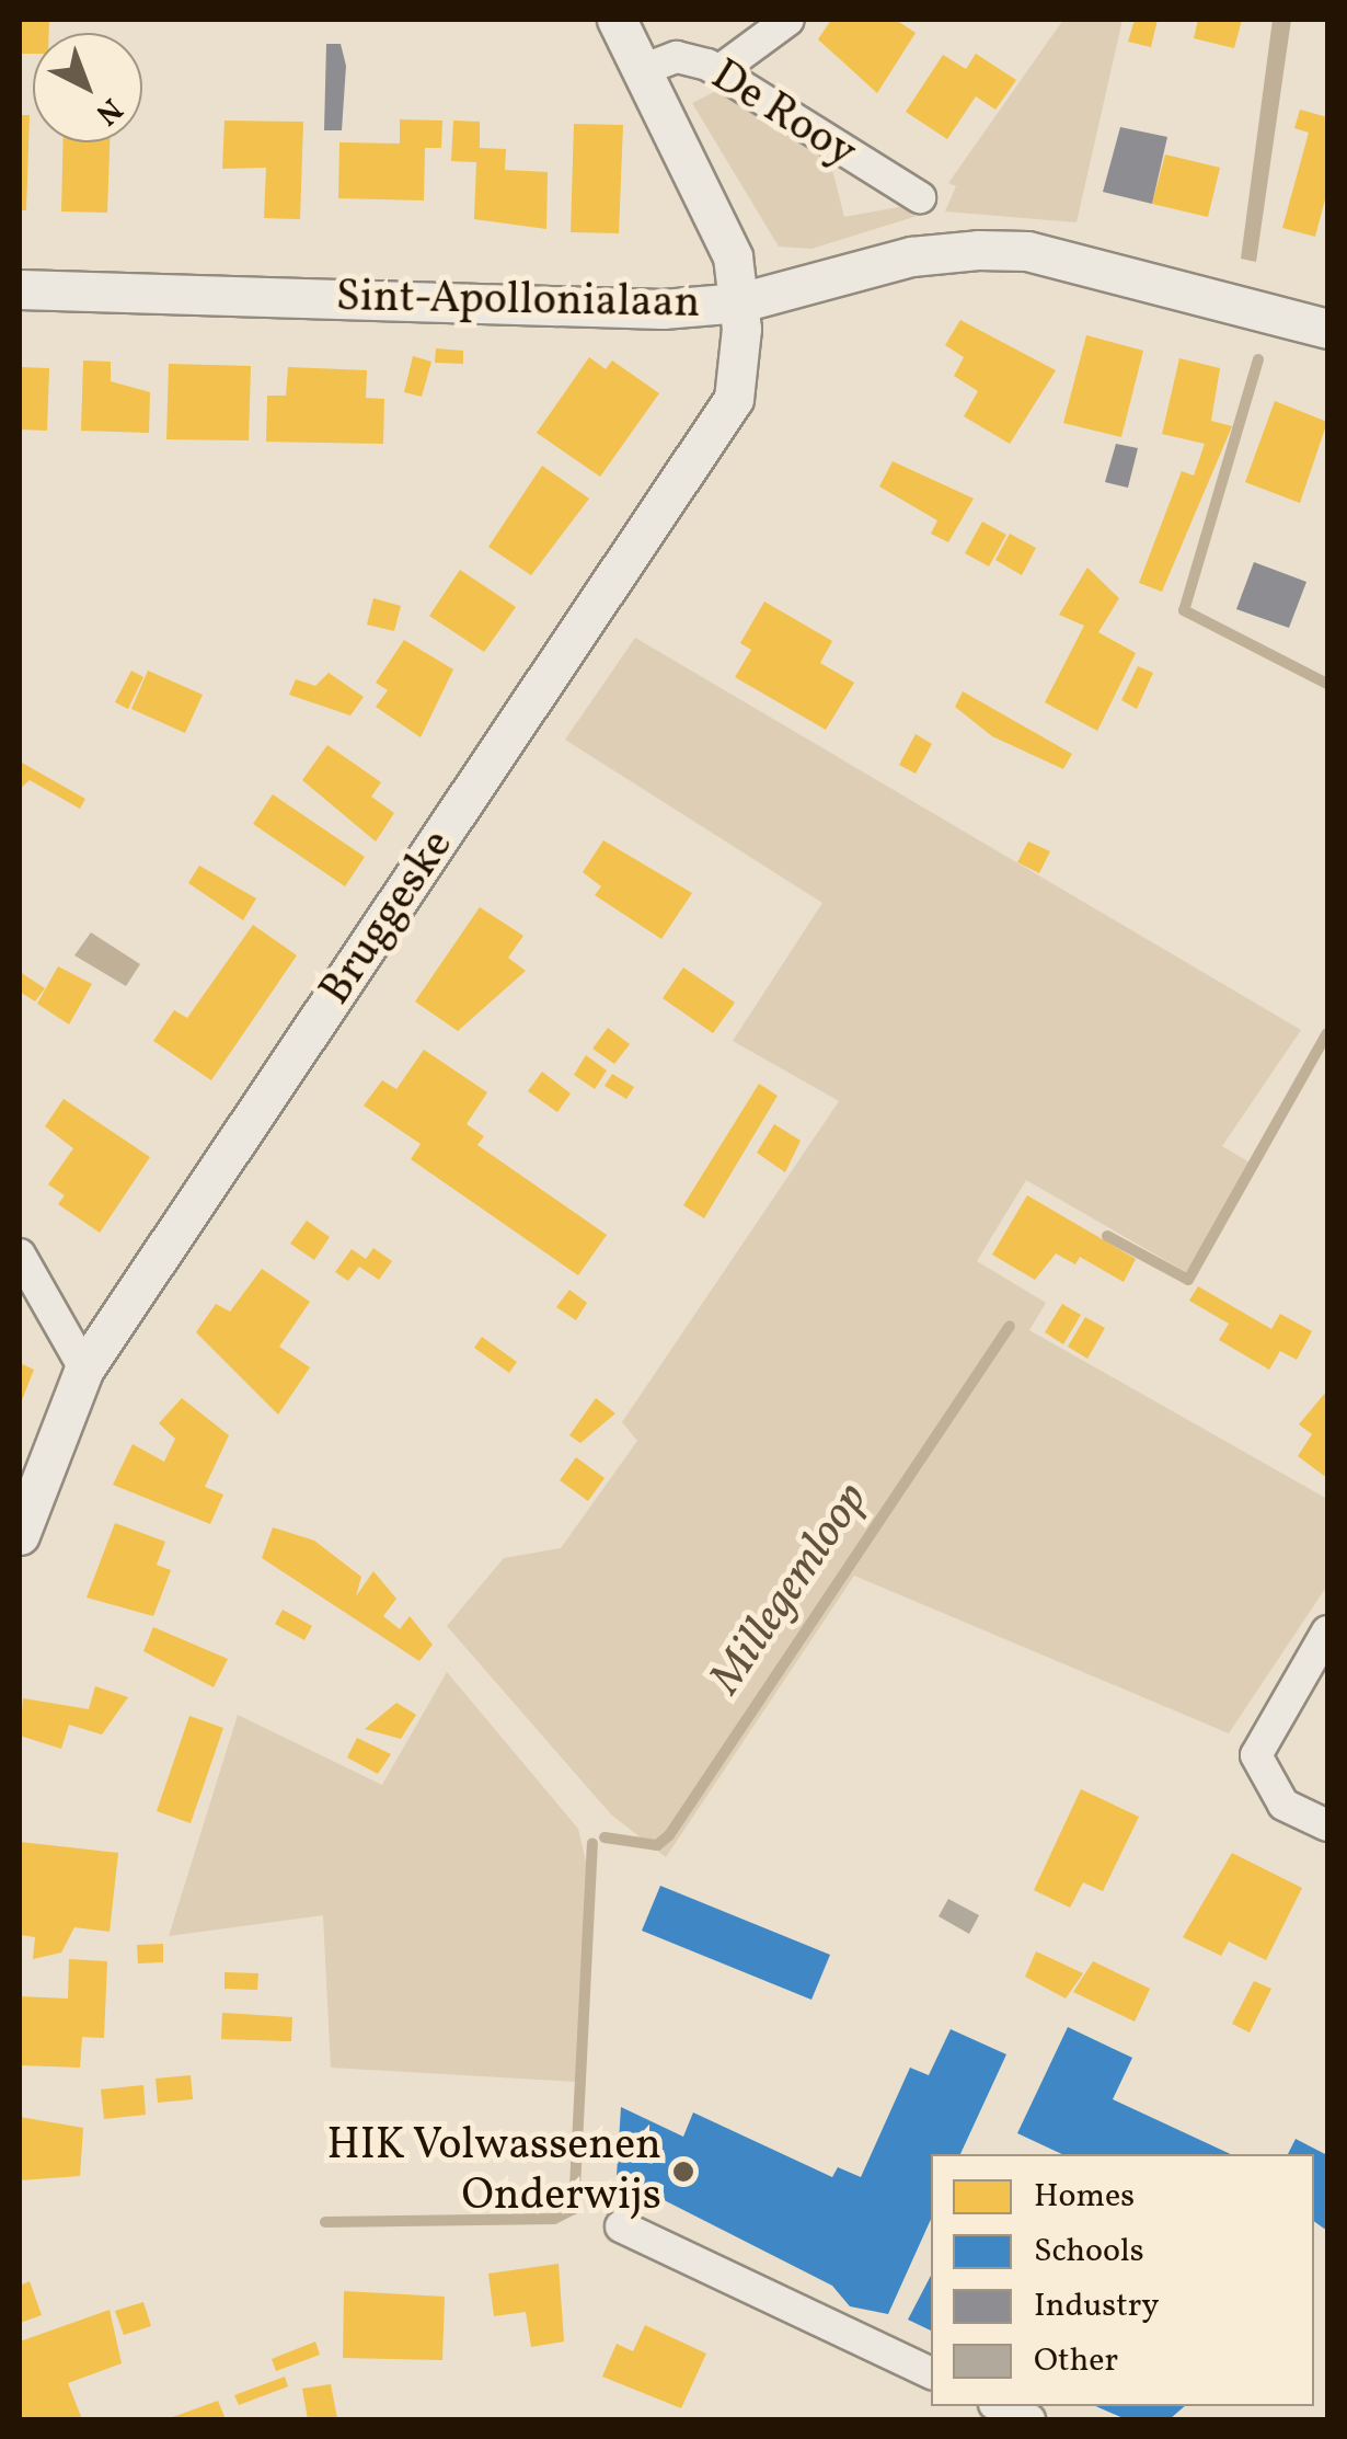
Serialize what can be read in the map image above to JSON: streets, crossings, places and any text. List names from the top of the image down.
{
  "streets": {
    "street": ["De Rooy", "Sint-Apollonialaan", "Bruggeske"]
  },
  "crossings": [
    ["De Rooy", "Sint-Apollonialaan"],
    ["De Rooy", "Bruggeske"],
    ["Sint-Apollonialaan", "Bruggeske"]
  ],
  "water": ["Millegemloop"],
  "places": ["HIK Volwassenen Onderwijs"],
  "legend": [
    "Homes",
    "Schools",
    "Industry",
    "Other"
  ],
  "north": "bottom right"
}
